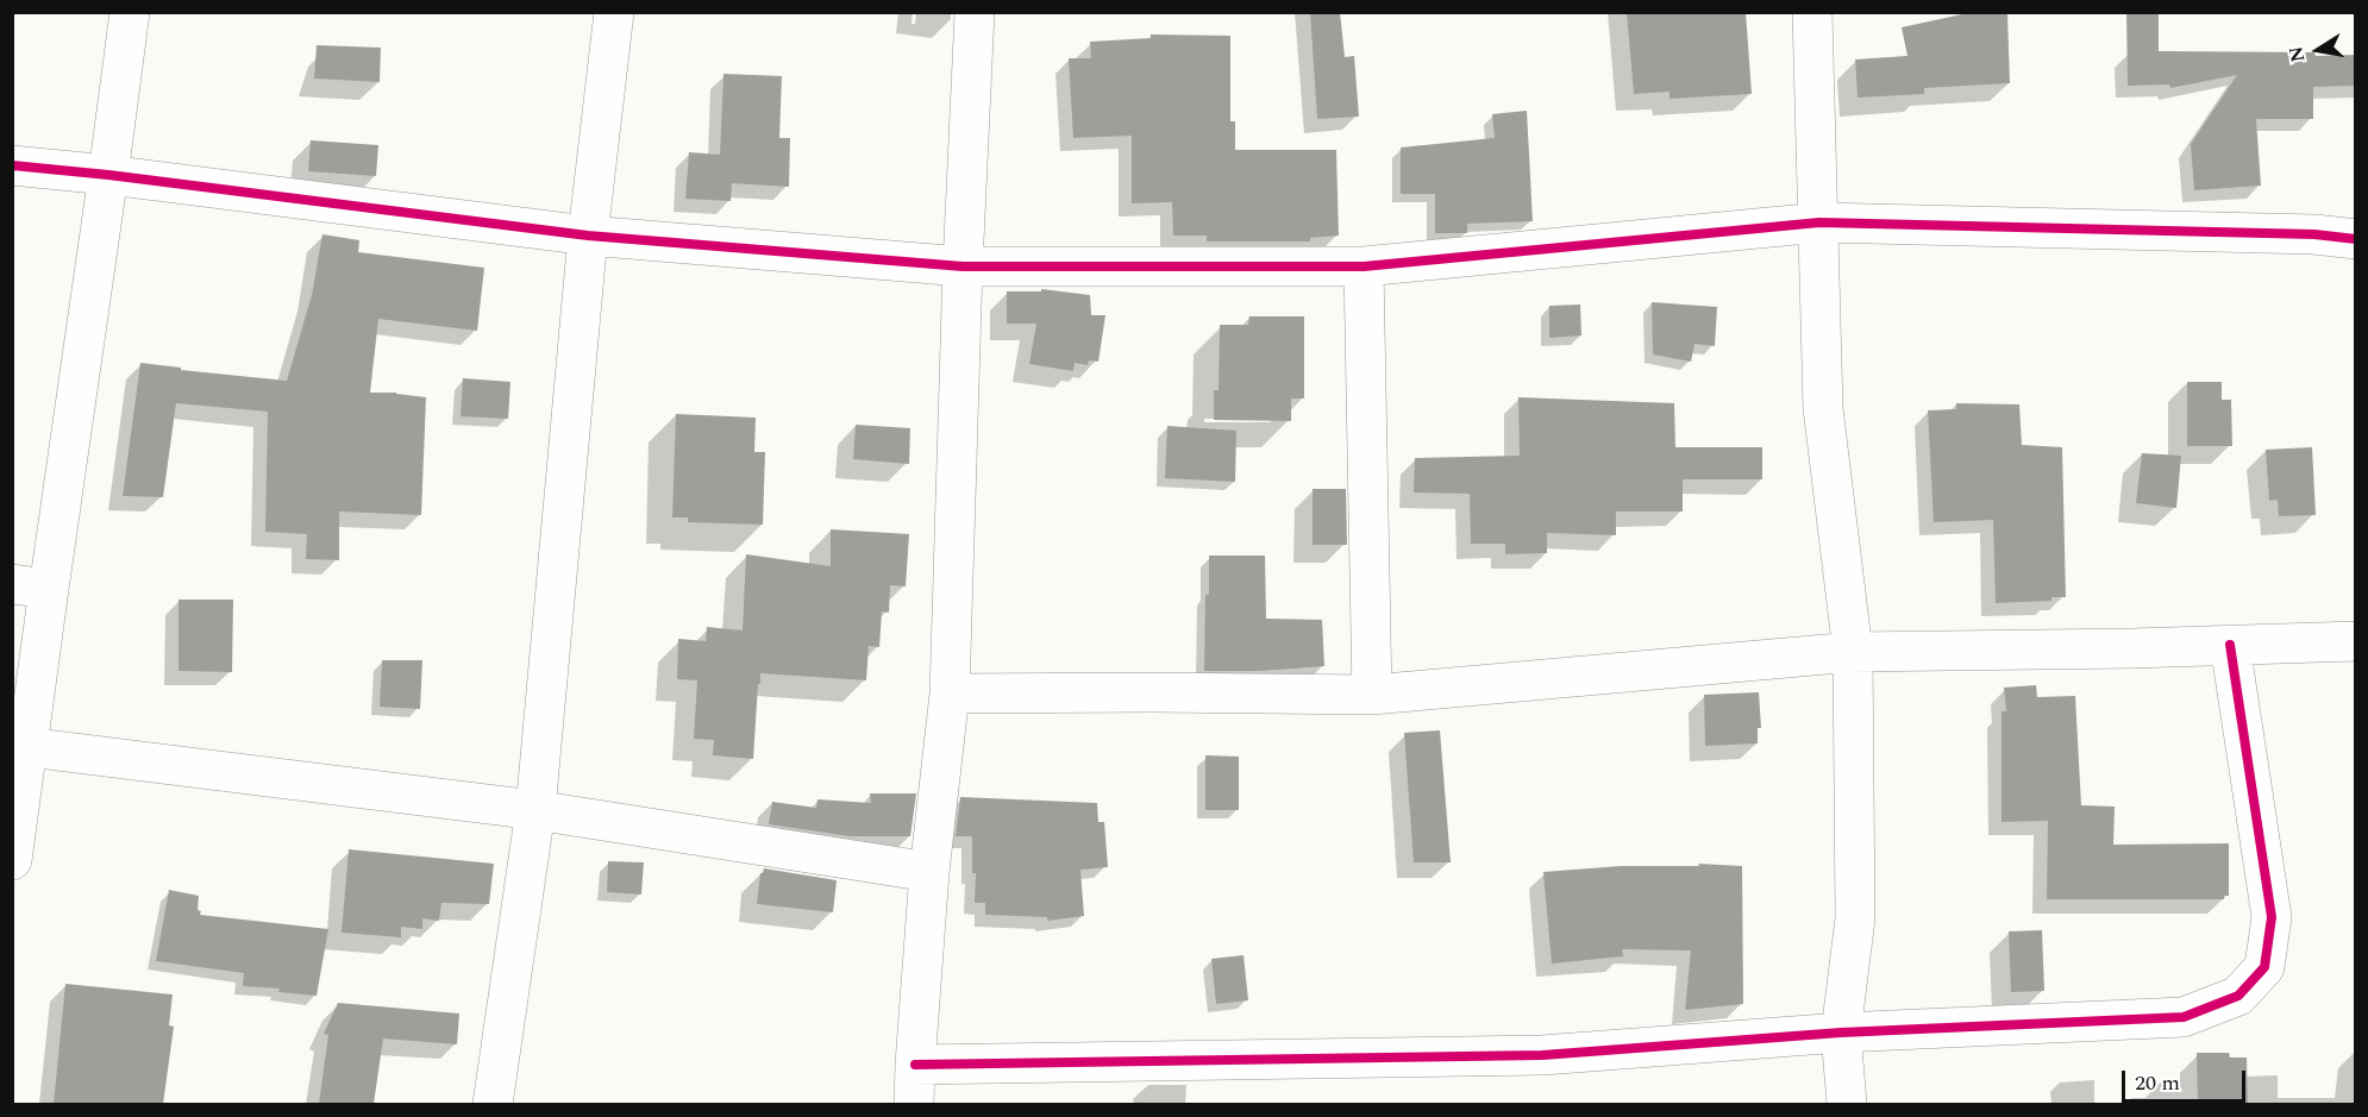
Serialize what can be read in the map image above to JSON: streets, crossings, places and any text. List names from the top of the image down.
{
  "scale_bar": "20 m",
  "north": "left"
}
